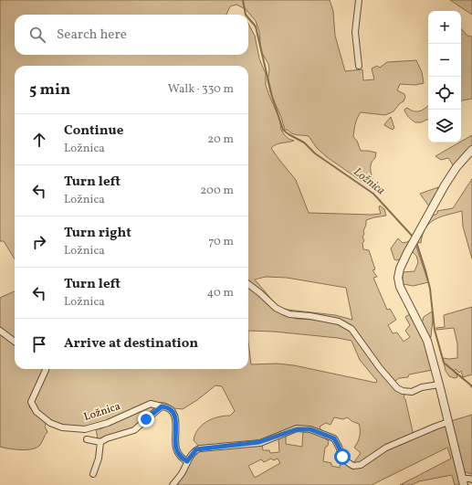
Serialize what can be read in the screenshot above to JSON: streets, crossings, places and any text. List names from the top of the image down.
{
  "streets": {
    "street": ["Ložnica"]
  },
  "water": ["Ložnica"],
  "page": {
    "map_buttons": ["+", "−"],
    "search": "Search here",
    "heading": ["5 min", "Walk · 330 m"],
    "list": [
      ["Continue", "Ložnica", "20 m"],
      ["Turn left", "Ložnica", "200 m"],
      ["Turn right", "Ložnica", "70 m"],
      ["Turn left", "Ložnica", "40 m"],
      "Arrive at destination"
    ]
  }
}
